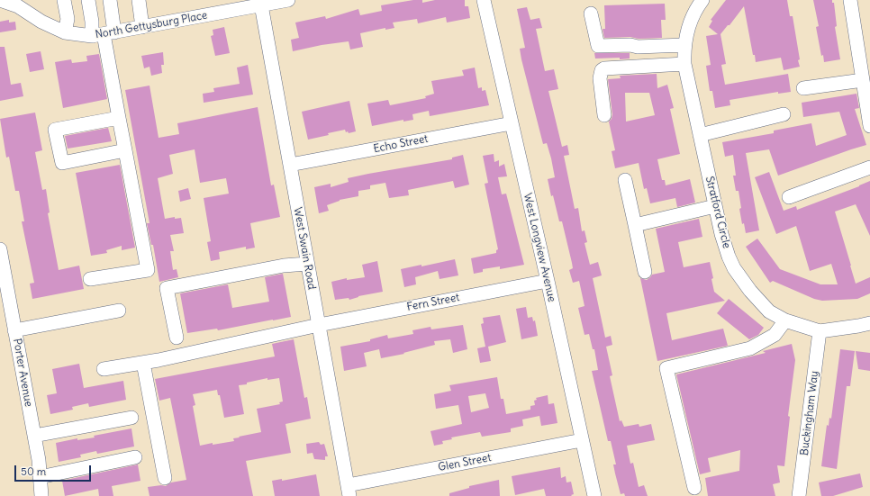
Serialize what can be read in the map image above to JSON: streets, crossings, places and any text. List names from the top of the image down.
{
  "streets": {
    "street": [
      "North Gettysburg Place",
      "Echo Street",
      "Stratford Circle",
      "West Longview Avenue",
      "West Swain Road",
      "Fern Street",
      "Porter Avenue",
      "Buckingham Way",
      "Glen Street"
    ]
  },
  "crossings": [
    ["North Gettysburg Place", "West Swain Road"],
    ["Echo Street", "West Longview Avenue"],
    ["Echo Street", "West Swain Road"],
    ["Stratford Circle", "Buckingham Way"],
    ["West Longview Avenue", "Fern Street"],
    ["West Longview Avenue", "Glen Street"],
    ["West Swain Road", "Fern Street"],
    ["West Swain Road", "Glen Street"]
  ],
  "scale_bar": "50 m"
}
